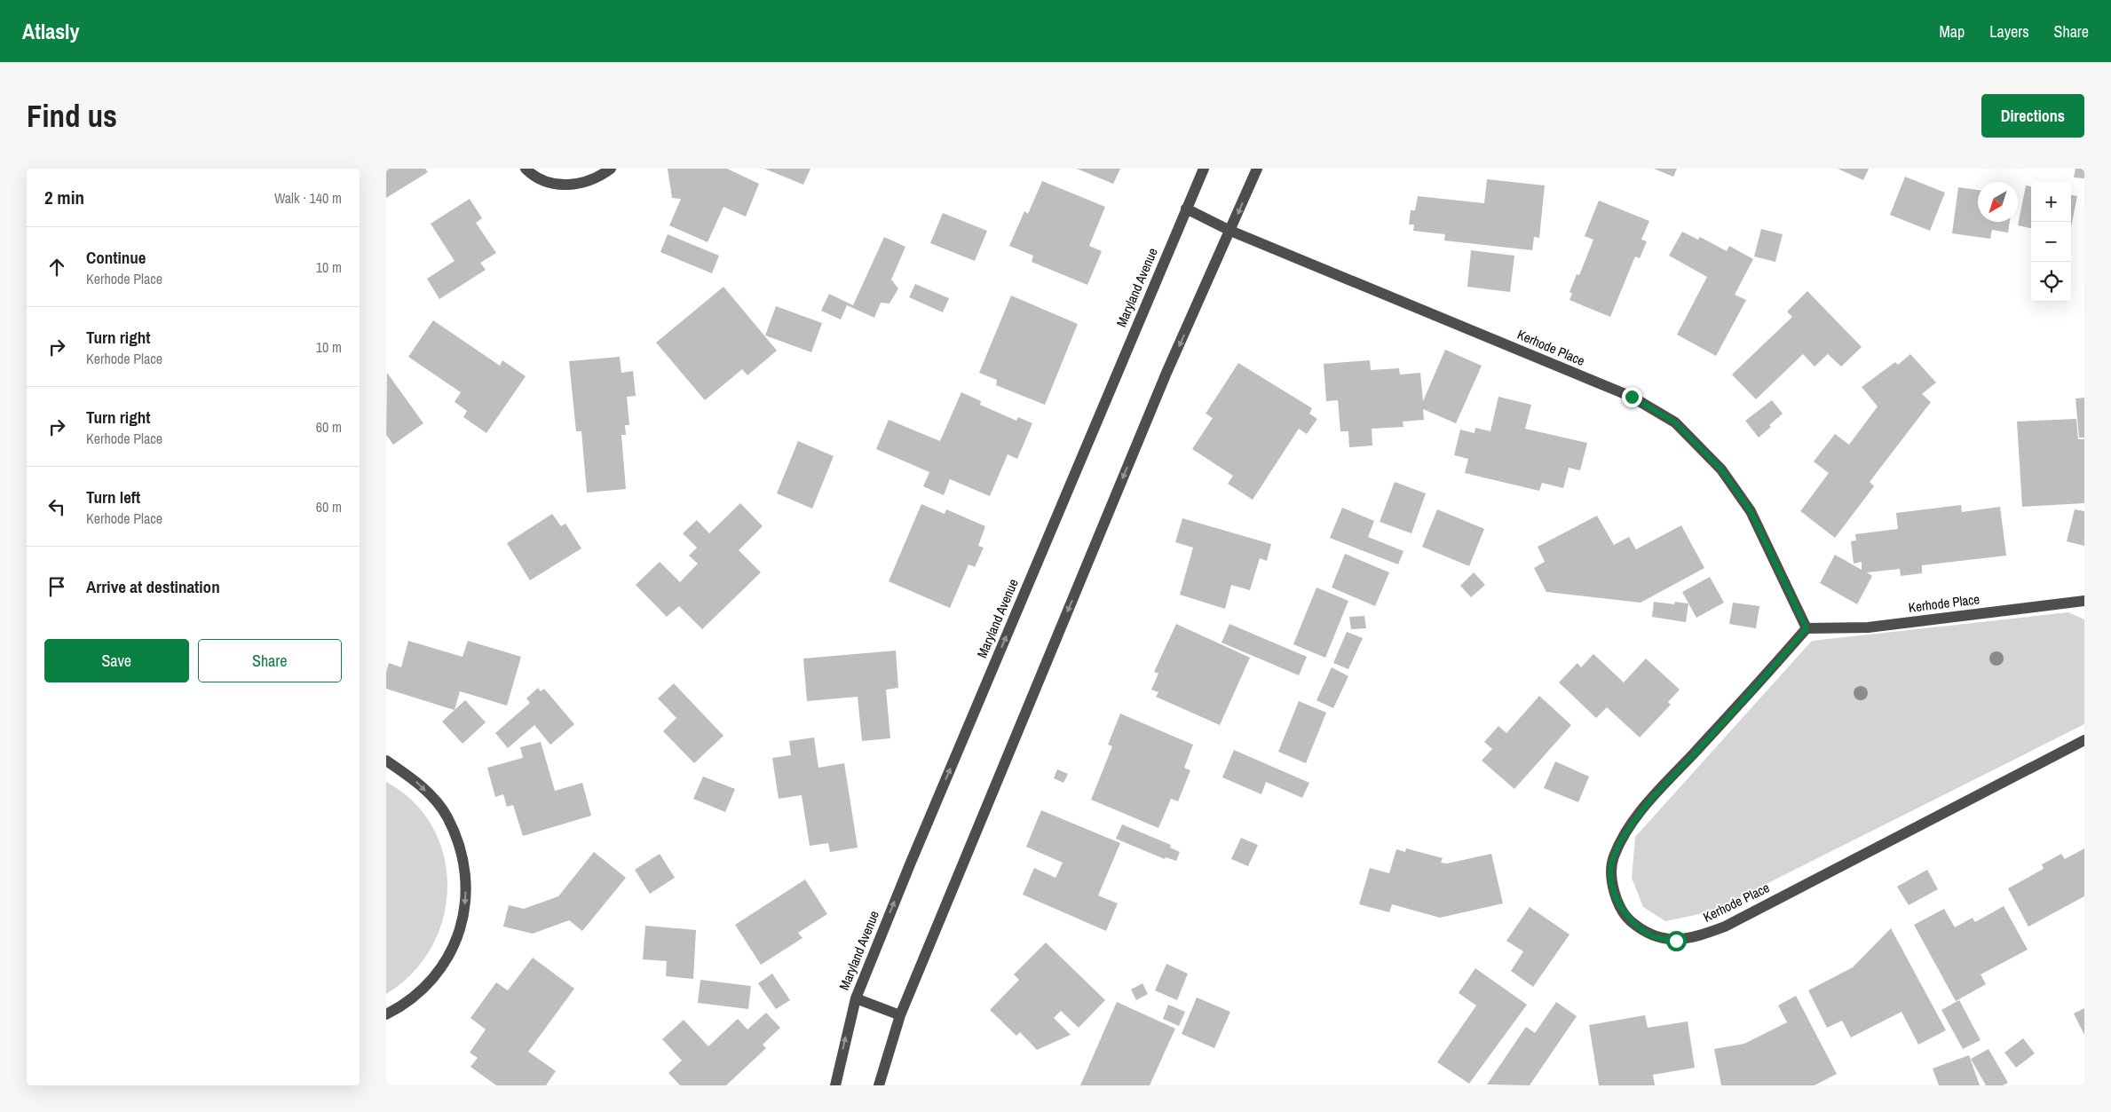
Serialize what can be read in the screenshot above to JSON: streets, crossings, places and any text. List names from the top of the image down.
{
  "streets": {
    "street": ["Maryland Avenue", "Kerhode Place"]
  },
  "crossings": [
    ["Maryland Avenue", "Kerhode Place"]
  ],
  "north": "bottom left",
  "page": {
    "header": "Atlasly",
    "nav": ["Map", "Layers", "Share"],
    "buttons": [
      "Directions",
      ["Save", "Share"]
    ],
    "title": "Find us",
    "heading": ["2 min", "Walk · 140 m"],
    "map_buttons": ["+", "−"],
    "list": [
      ["Continue", "Kerhode Place", "10 m"],
      ["Turn right", "Kerhode Place", "10 m"],
      ["Turn right", "Kerhode Place", "60 m"],
      ["Turn left", "Kerhode Place", "60 m"],
      "Arrive at destination"
    ]
  }
}
